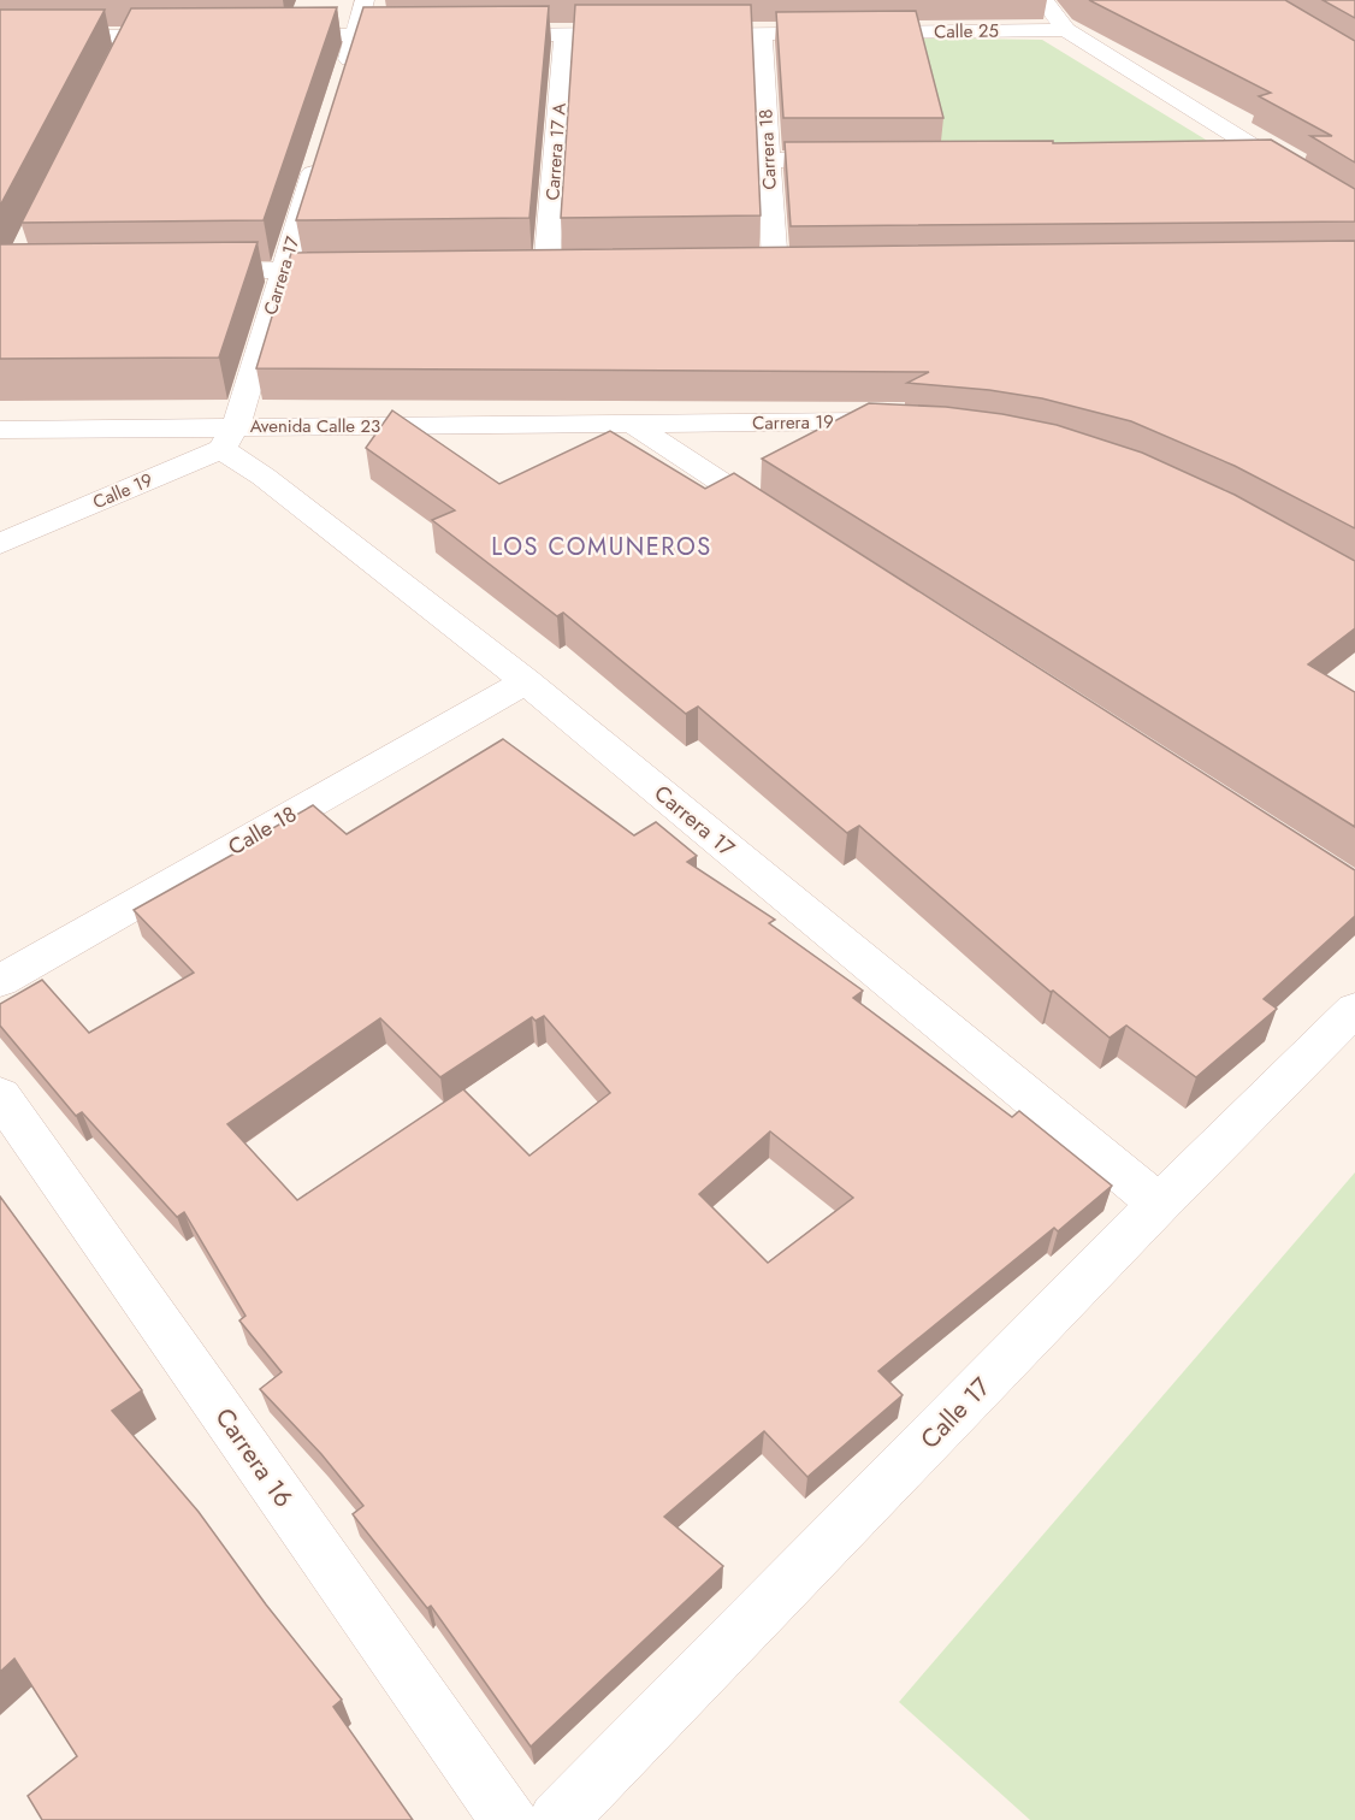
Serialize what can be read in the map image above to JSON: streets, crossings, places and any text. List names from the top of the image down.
{
  "streets": {
    "street": [
      "Calle 25",
      "Carrera 18",
      "Carrera 17 A",
      "Carrera 17",
      "Carrera 19",
      "Avenida Calle 23",
      "Calle 19",
      "Calle 18",
      "Calle 17",
      "Carrera 16"
    ]
  },
  "crossings": [
    ["Calle 25", "Carrera 18"],
    ["Carrera 17", "Avenida Calle 23"],
    ["Carrera 17", "Calle 19"],
    ["Carrera 17", "Calle 18"],
    ["Carrera 17", "Calle 17"],
    ["Carrera 19", "Avenida Calle 23"],
    ["Avenida Calle 23", "Calle 19"]
  ],
  "districts": ["LOS COMUNEROS"]
}
